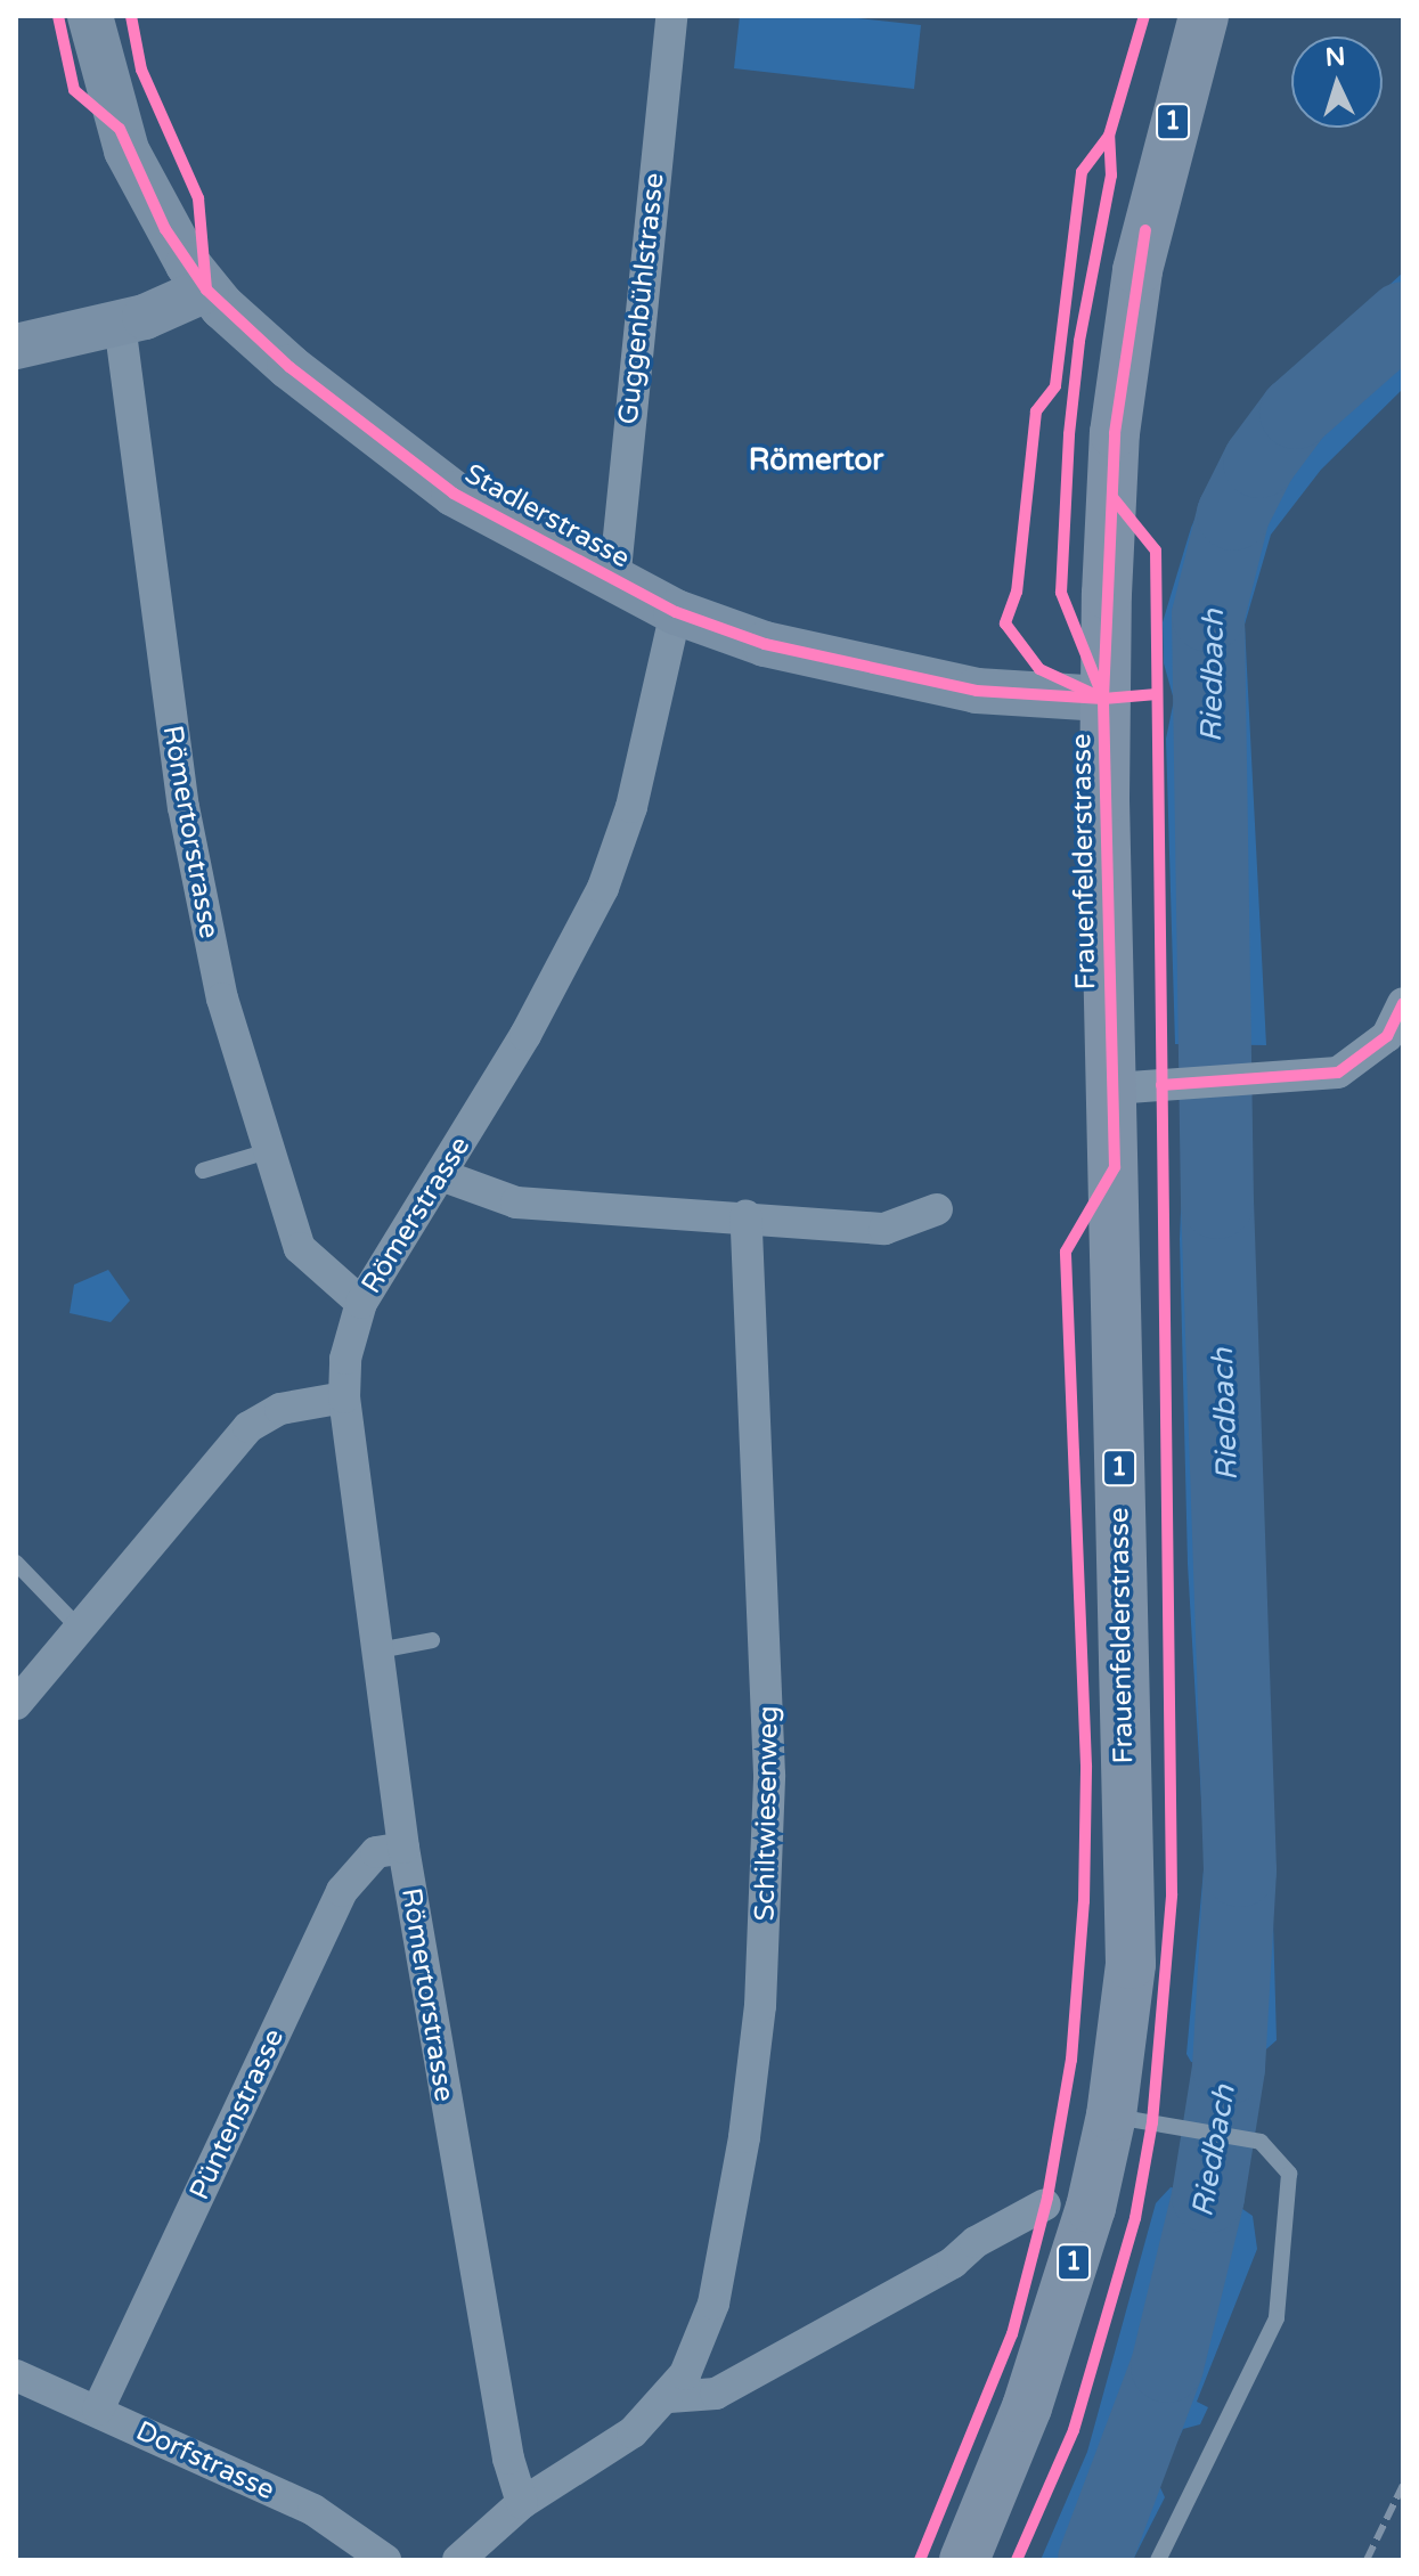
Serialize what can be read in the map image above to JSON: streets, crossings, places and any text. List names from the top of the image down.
{
  "streets": {
    "main road": ["1", "Stadlerstrasse", "Frauenfelderstrasse"],
    "street": [
      "Guggenbühlstrasse",
      "Römertorstrasse",
      "Römerstrasse",
      "Schiltwiesenweg",
      "Püntenstrasse",
      "Dorfstrasse"
    ]
  },
  "crossings": [
    ["Guggenbühlstrasse", "Stadlerstrasse"],
    ["Stadlerstrasse", "Frauenfelderstrasse"],
    ["Stadlerstrasse", "Römerstrasse"],
    ["Römertorstrasse", "Römerstrasse"],
    ["Römertorstrasse", "Schiltwiesenweg"],
    ["Römertorstrasse", "Püntenstrasse"],
    ["Püntenstrasse", "Dorfstrasse"]
  ],
  "districts": ["Römertor"],
  "water": ["Riedbach"],
  "north": "top"
}
